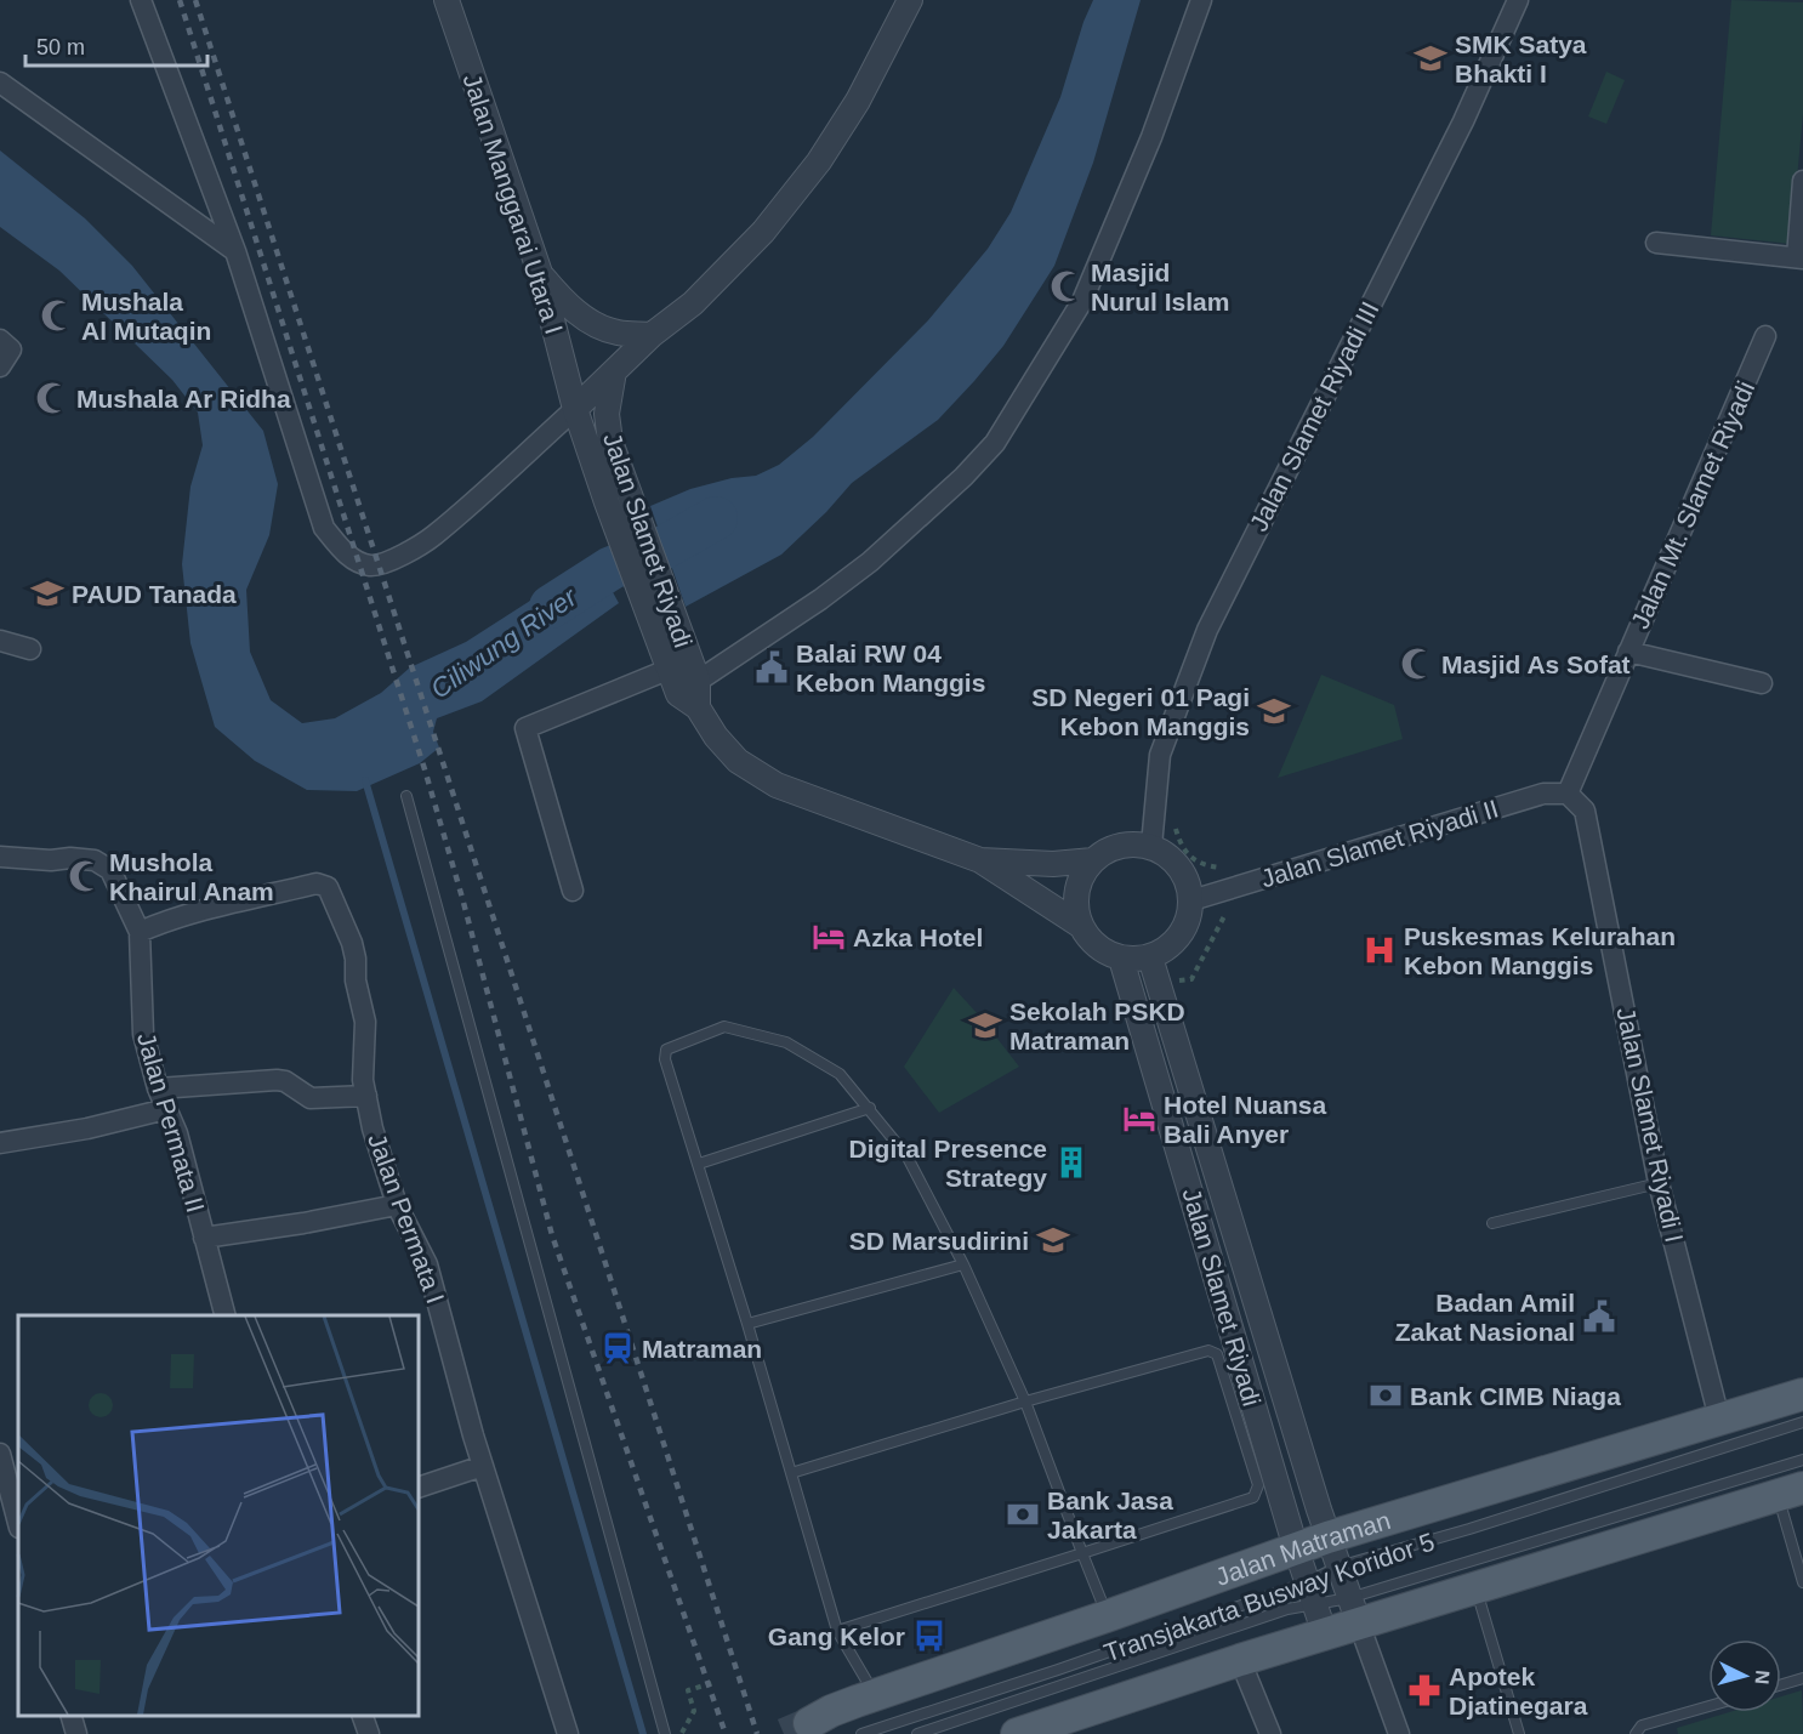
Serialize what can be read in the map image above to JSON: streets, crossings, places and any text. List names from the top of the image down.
{
  "streets": {
    "main road": ["Jalan Matraman"],
    "street": [
      "Jalan Manggarai Utara I",
      "Jalan Slamet Riyadi III",
      "Jalan Mt. Slamet Riyadi",
      "Jalan Slamet Riyadi",
      "Jalan Slamet Riyadi II",
      "Jalan Permata II",
      "Jalan Slamet Riyadi I",
      "Jalan Permata I"
    ],
    "lane": ["Transjakarta Busway Koridor 5"]
  },
  "crossings": [
    ["Jalan Manggarai Utara I", "Jalan Slamet Riyadi"],
    ["Jalan Slamet Riyadi III", "Jalan Slamet Riyadi"],
    ["Jalan Slamet Riyadi III", "Jalan Slamet Riyadi II"],
    ["Jalan Mt. Slamet Riyadi", "Jalan Slamet Riyadi II"],
    ["Jalan Mt. Slamet Riyadi", "Jalan Slamet Riyadi I"],
    ["Jalan Slamet Riyadi", "Jalan Slamet Riyadi II"],
    ["Jalan Slamet Riyadi", "Jalan Matraman"],
    ["Jalan Slamet Riyadi", "Transjakarta Busway Koridor 5"],
    ["Jalan Slamet Riyadi II", "Jalan Slamet Riyadi I"],
    ["Jalan Permata II", "Jalan Permata I"],
    ["Jalan Slamet Riyadi I", "Jalan Matraman"]
  ],
  "water": ["Ciliwung River"],
  "places": {
    "school or university": [
      "SMK Satya Bhakti I",
      "PAUD Tanada",
      "SD Negeri 01 Pagi Kebon Manggis",
      "Sekolah PSKD Matraman",
      "SD Marsudirini"
    ],
    "mosque": [
      "Masjid Nurul Islam",
      "Mushala Al Mutaqin",
      "Mushala Ar Ridha",
      "Masjid As Sofat",
      "Mushola Khairul Anam"
    ],
    "public building": ["Balai RW 04 Kebon Manggis", "Badan Amil Zakat Nasional"],
    "hotel": ["Azka Hotel", "Hotel Nuansa Bali Anyer"],
    "hospital": ["Puskesmas Kelurahan Kebon Manggis"],
    "building": ["Digital Presence Strategy"],
    "station": ["Matraman"],
    "bank": ["Bank CIMB Niaga", "Bank Jasa Jakarta"],
    "bus stop": ["Gang Kelor"],
    "pharmacy": ["Apotek Djatinegara"]
  },
  "scale_bar": "50 m",
  "north": "right"
}
